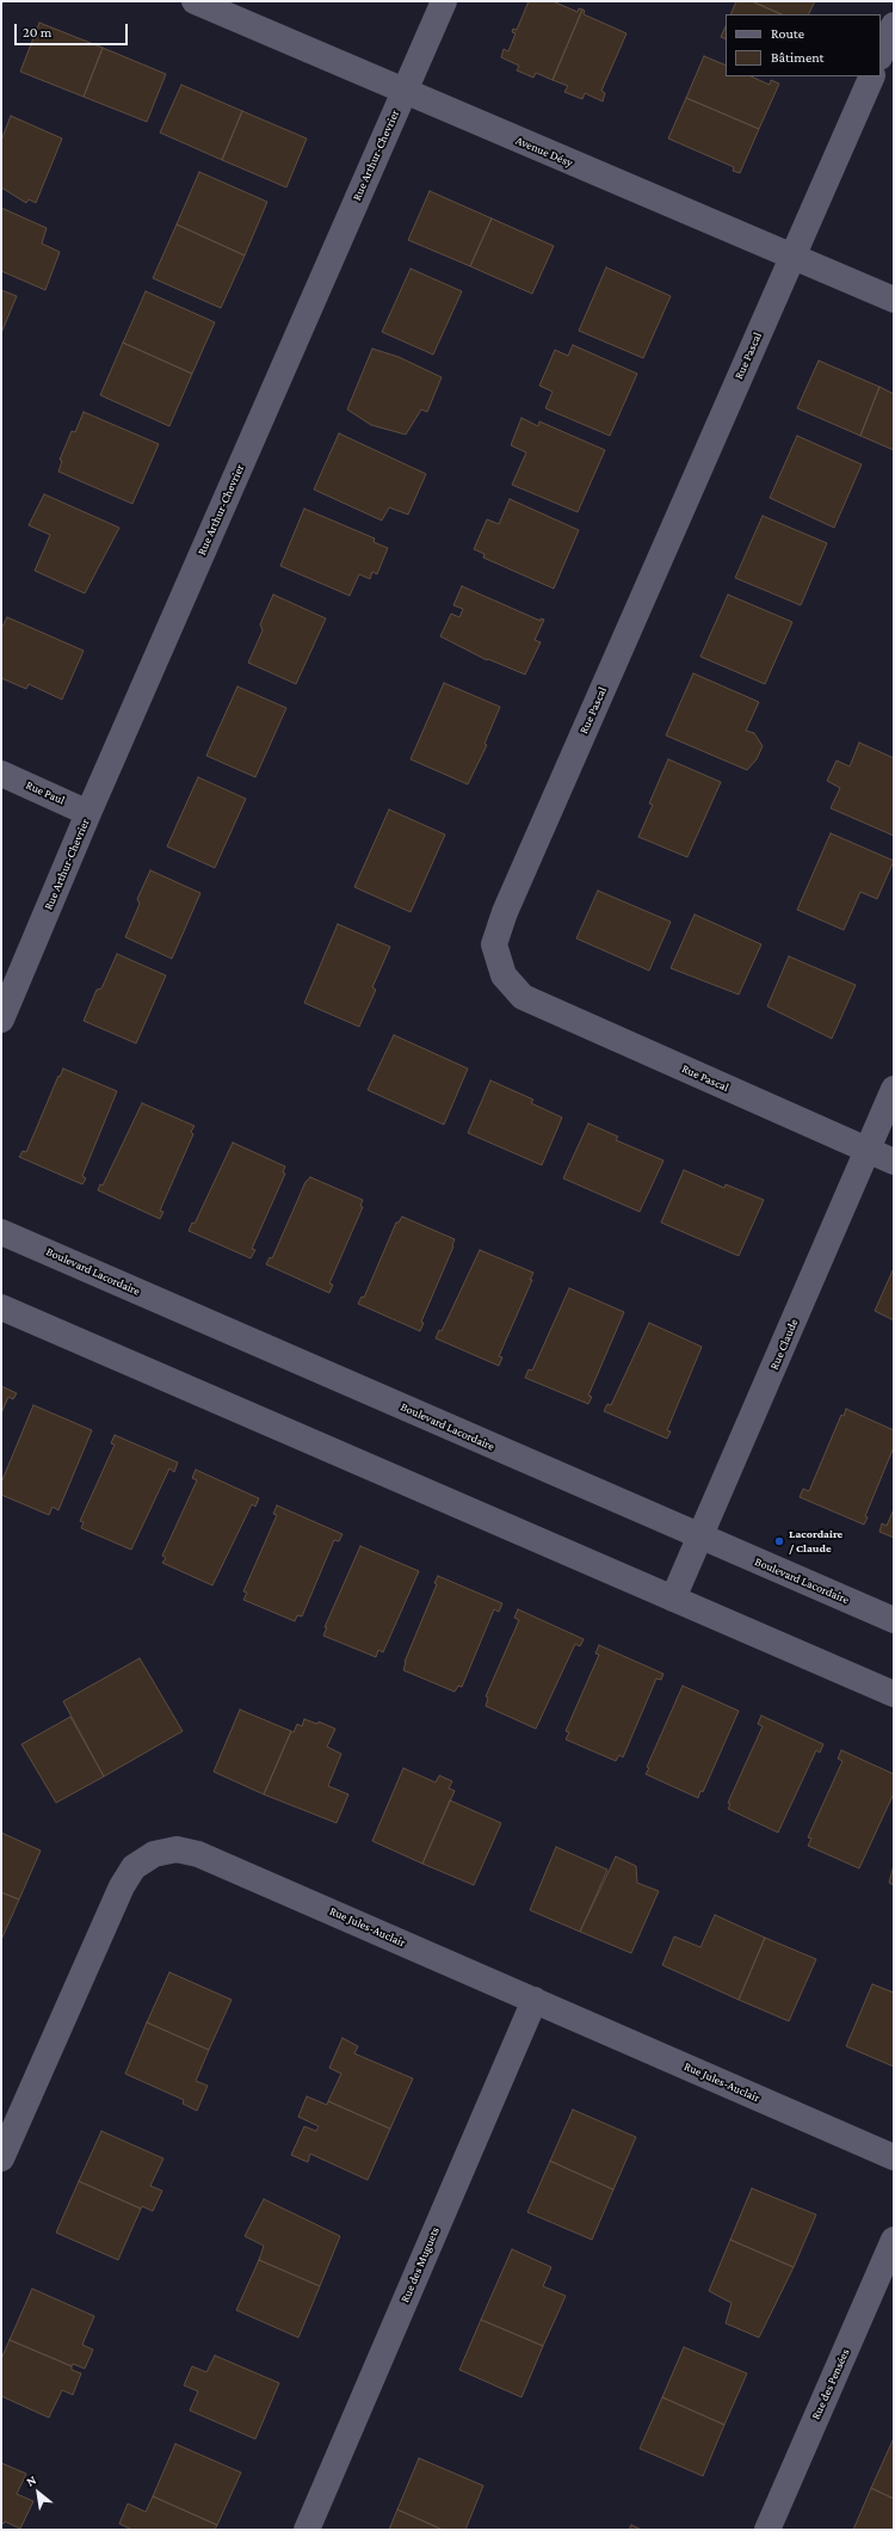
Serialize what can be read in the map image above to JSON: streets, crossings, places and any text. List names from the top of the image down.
{
  "streets": {
    "street": [
      "Avenue Désy",
      "Rue Arthur-Chevrier",
      "Rue Pascal",
      "Rue Paul",
      "Boulevard Lacordaire",
      "Rue Claude",
      "Rue Jules-Auclair",
      "Rue des Muguets",
      "Rue des Pensées"
    ]
  },
  "crossings": [
    ["Avenue Désy", "Rue Arthur-Chevrier"],
    ["Avenue Désy", "Rue Pascal"],
    ["Rue Arthur-Chevrier", "Rue Paul"],
    ["Rue Pascal", "Rue Claude"],
    ["Boulevard Lacordaire", "Rue Claude"],
    ["Rue Jules-Auclair", "Rue des Muguets"]
  ],
  "places": ["Lacordaire / Claude"],
  "legend": ["Route", "Bâtiment"],
  "scale_bar": "20 m",
  "north": "top left"
}
